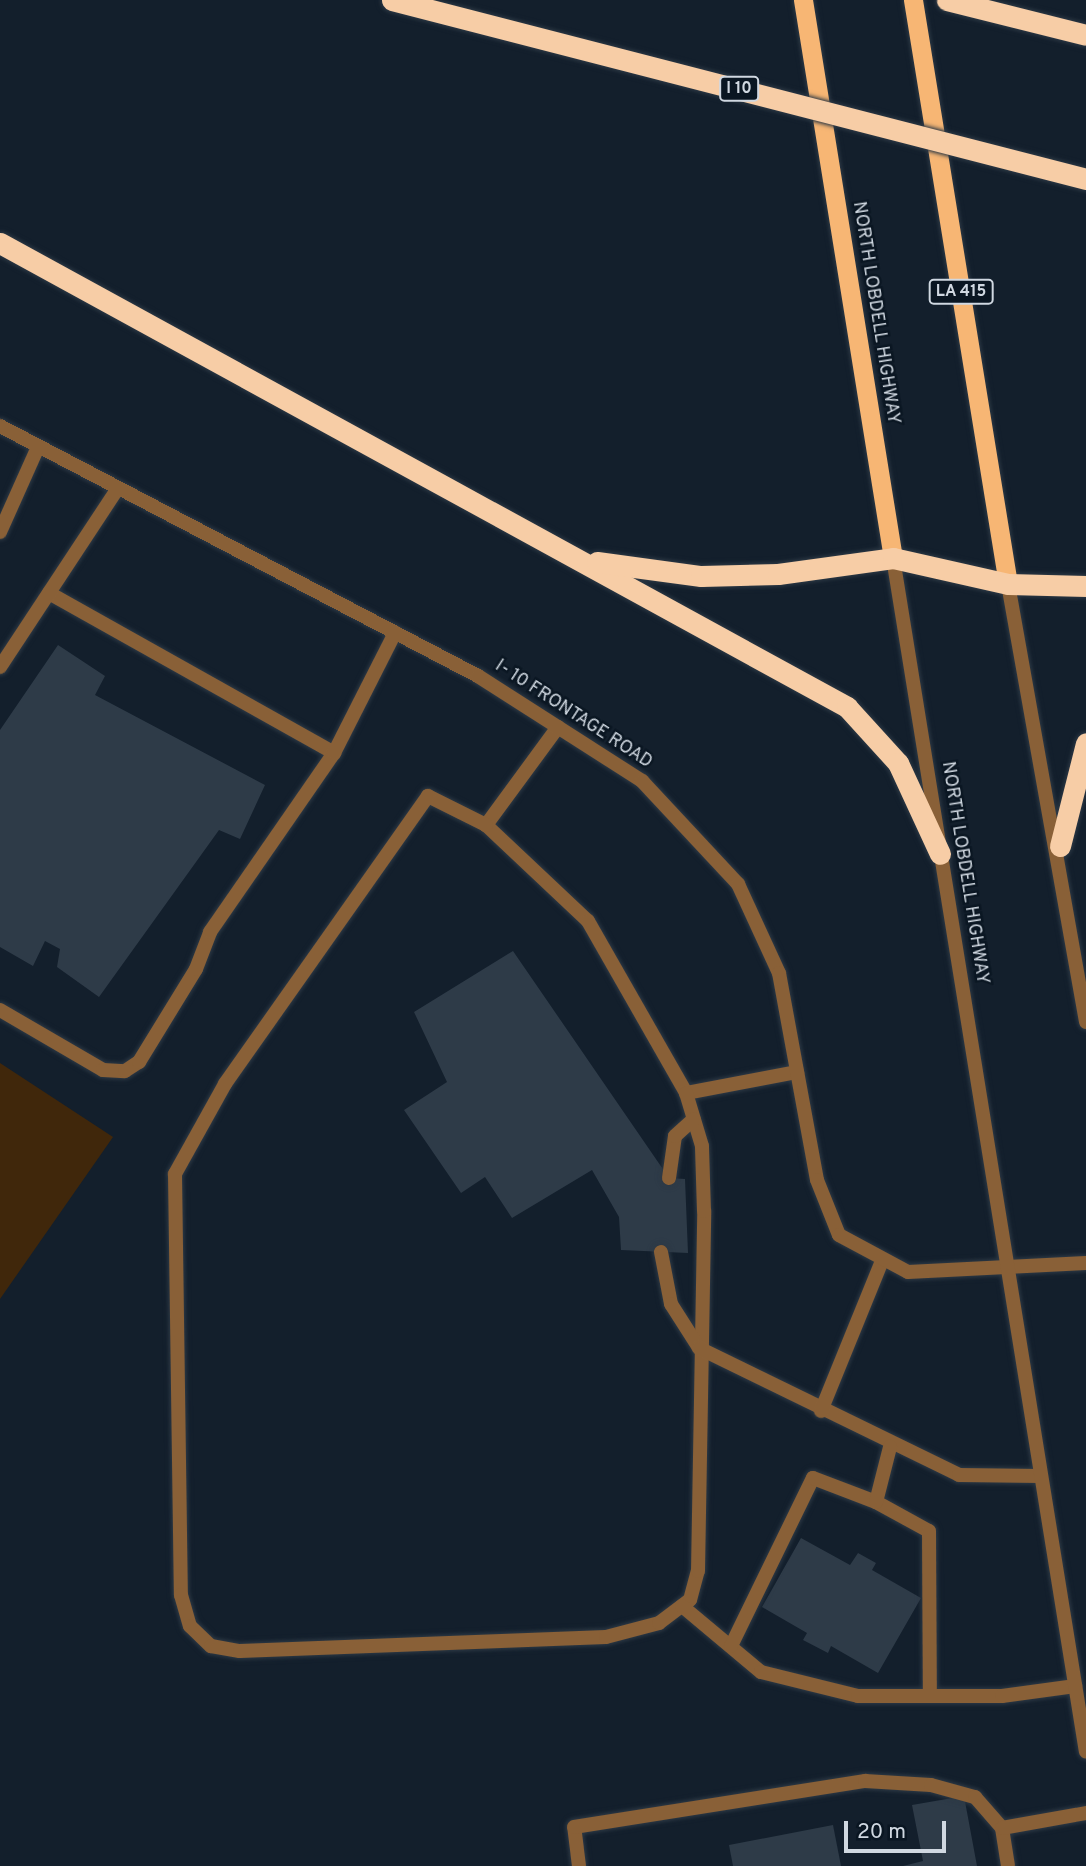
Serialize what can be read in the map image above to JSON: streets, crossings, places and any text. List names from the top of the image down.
{
  "streets": {
    "highway": ["I 10", "LA 415", "NORTH LOBDELL HIGHWAY"],
    "street": ["I- 10 FRONTAGE ROAD"]
  },
  "crossings": [
    ["NORTH LOBDELL HIGHWAY", "I- 10 FRONTAGE ROAD"]
  ],
  "scale_bar": "20 m"
}
